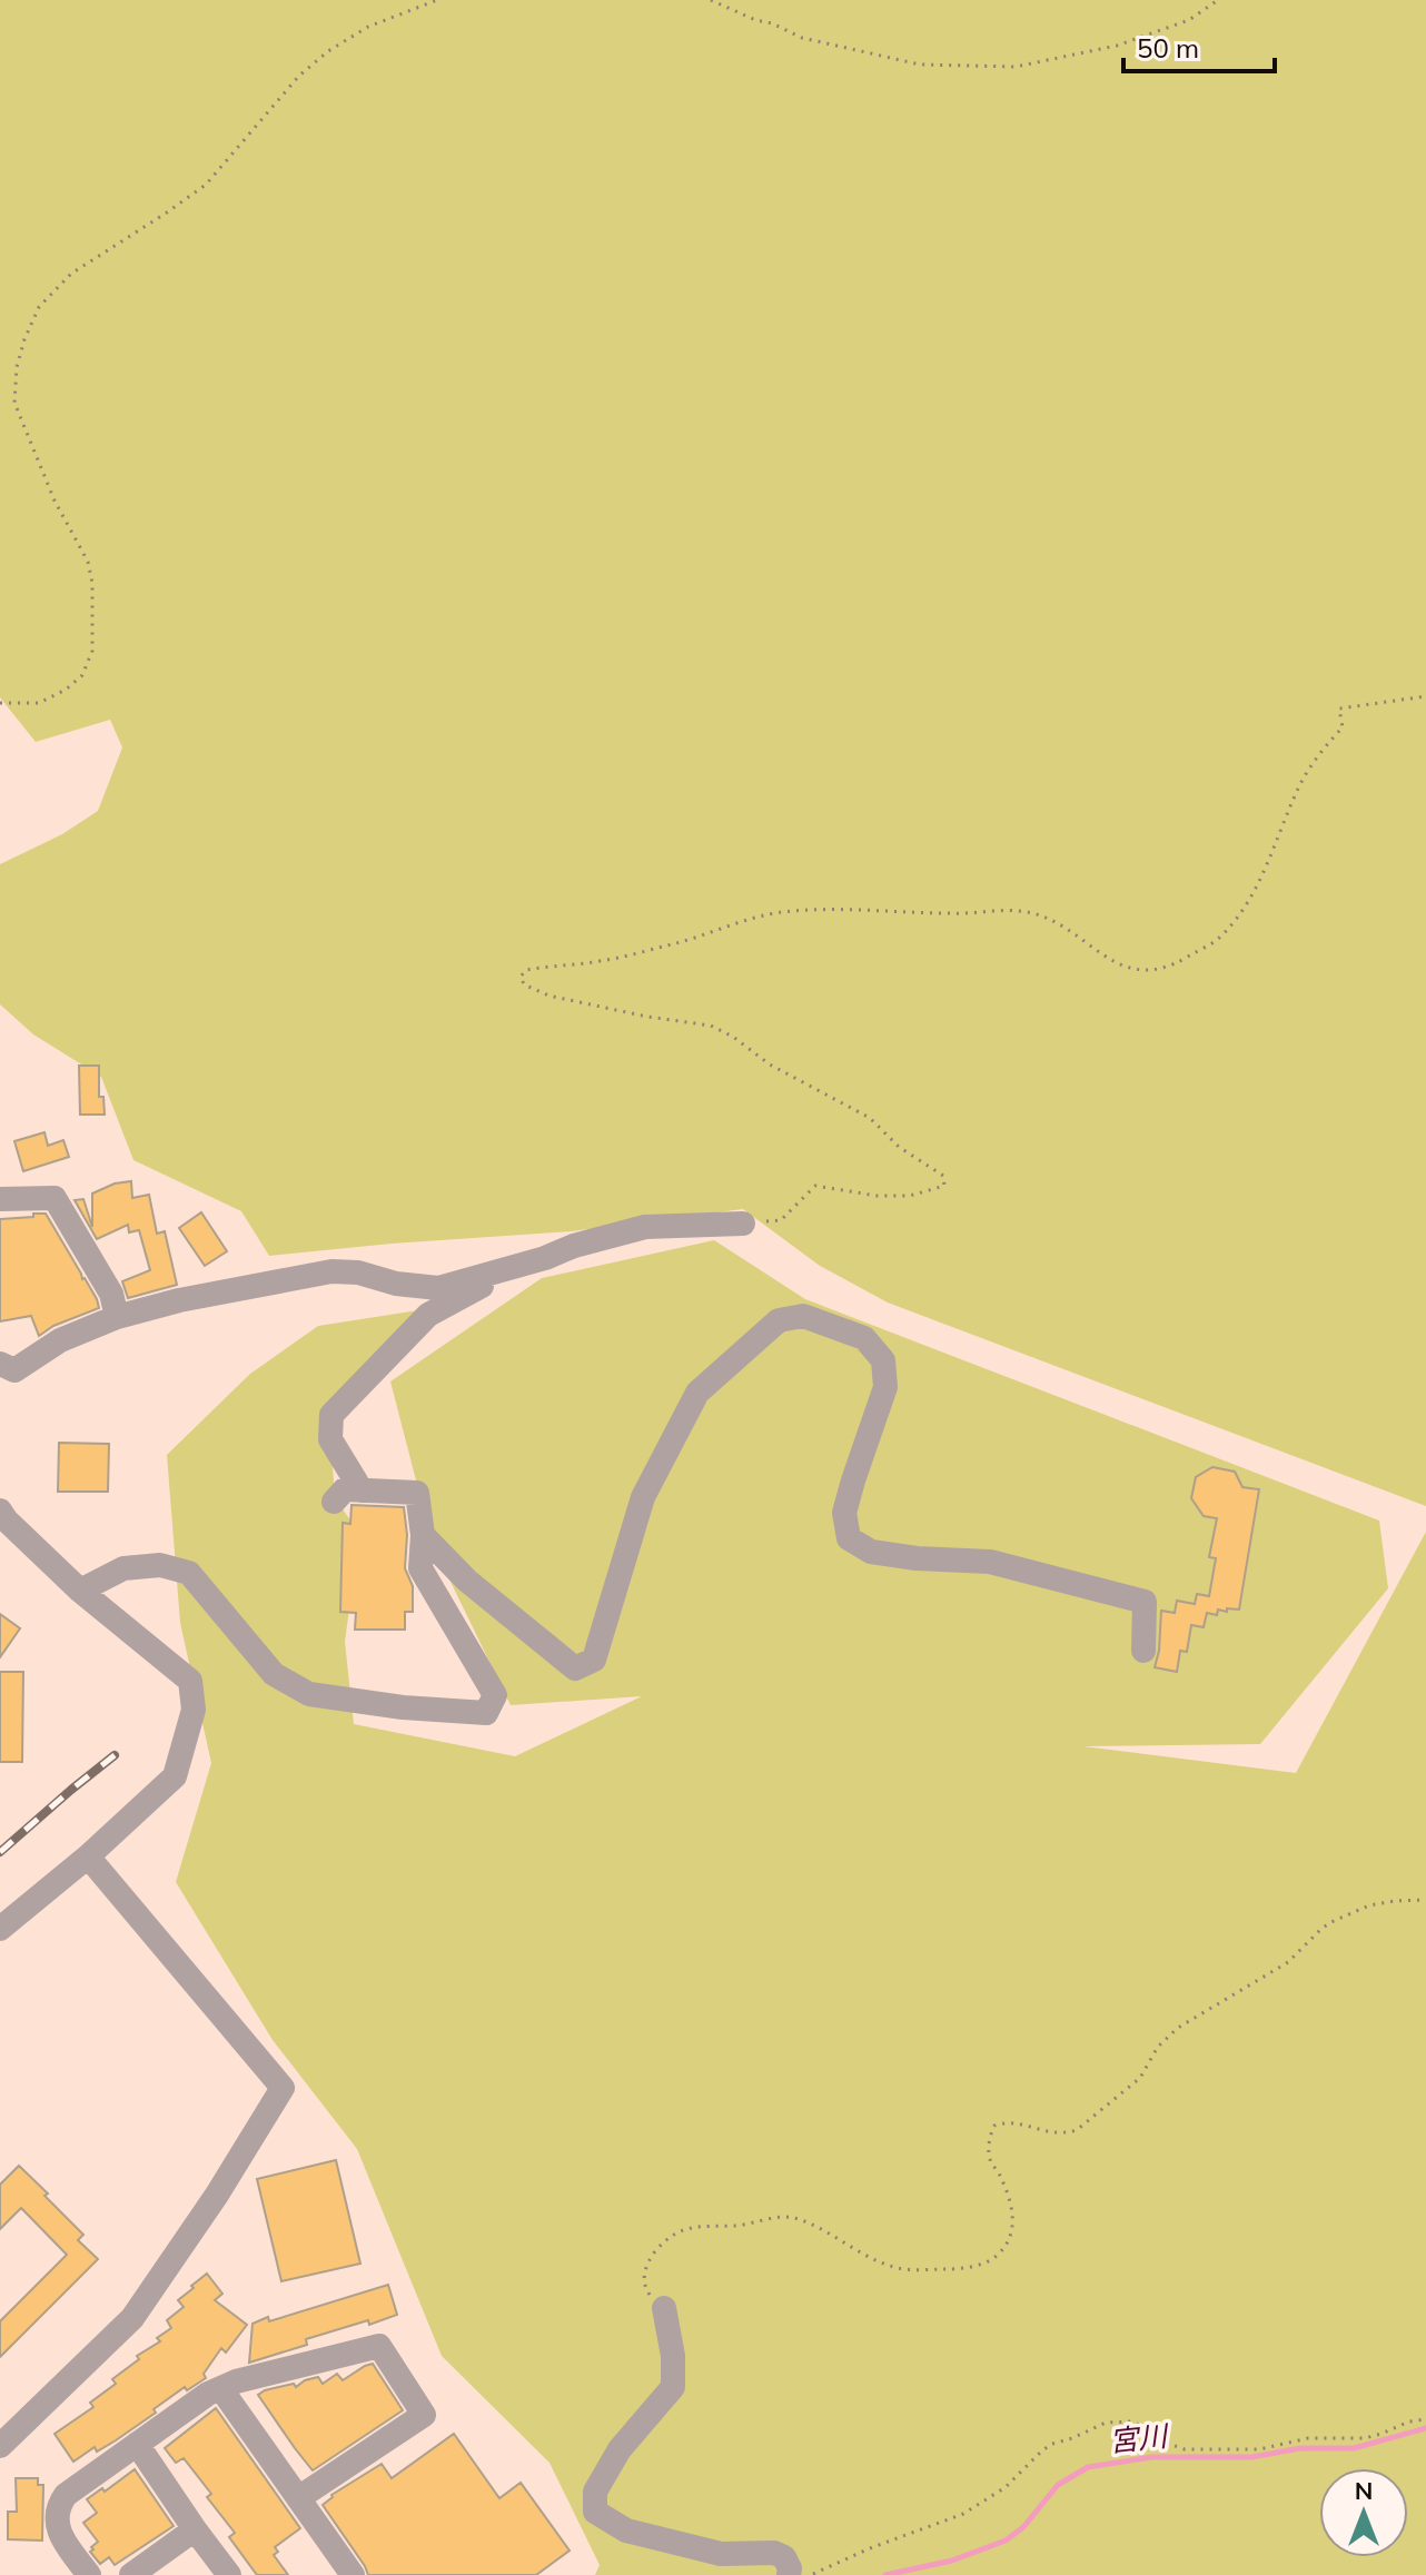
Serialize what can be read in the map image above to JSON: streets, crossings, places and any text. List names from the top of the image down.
{
  "water": ["宮川"],
  "scale_bar": "50 m",
  "north": "top"
}
